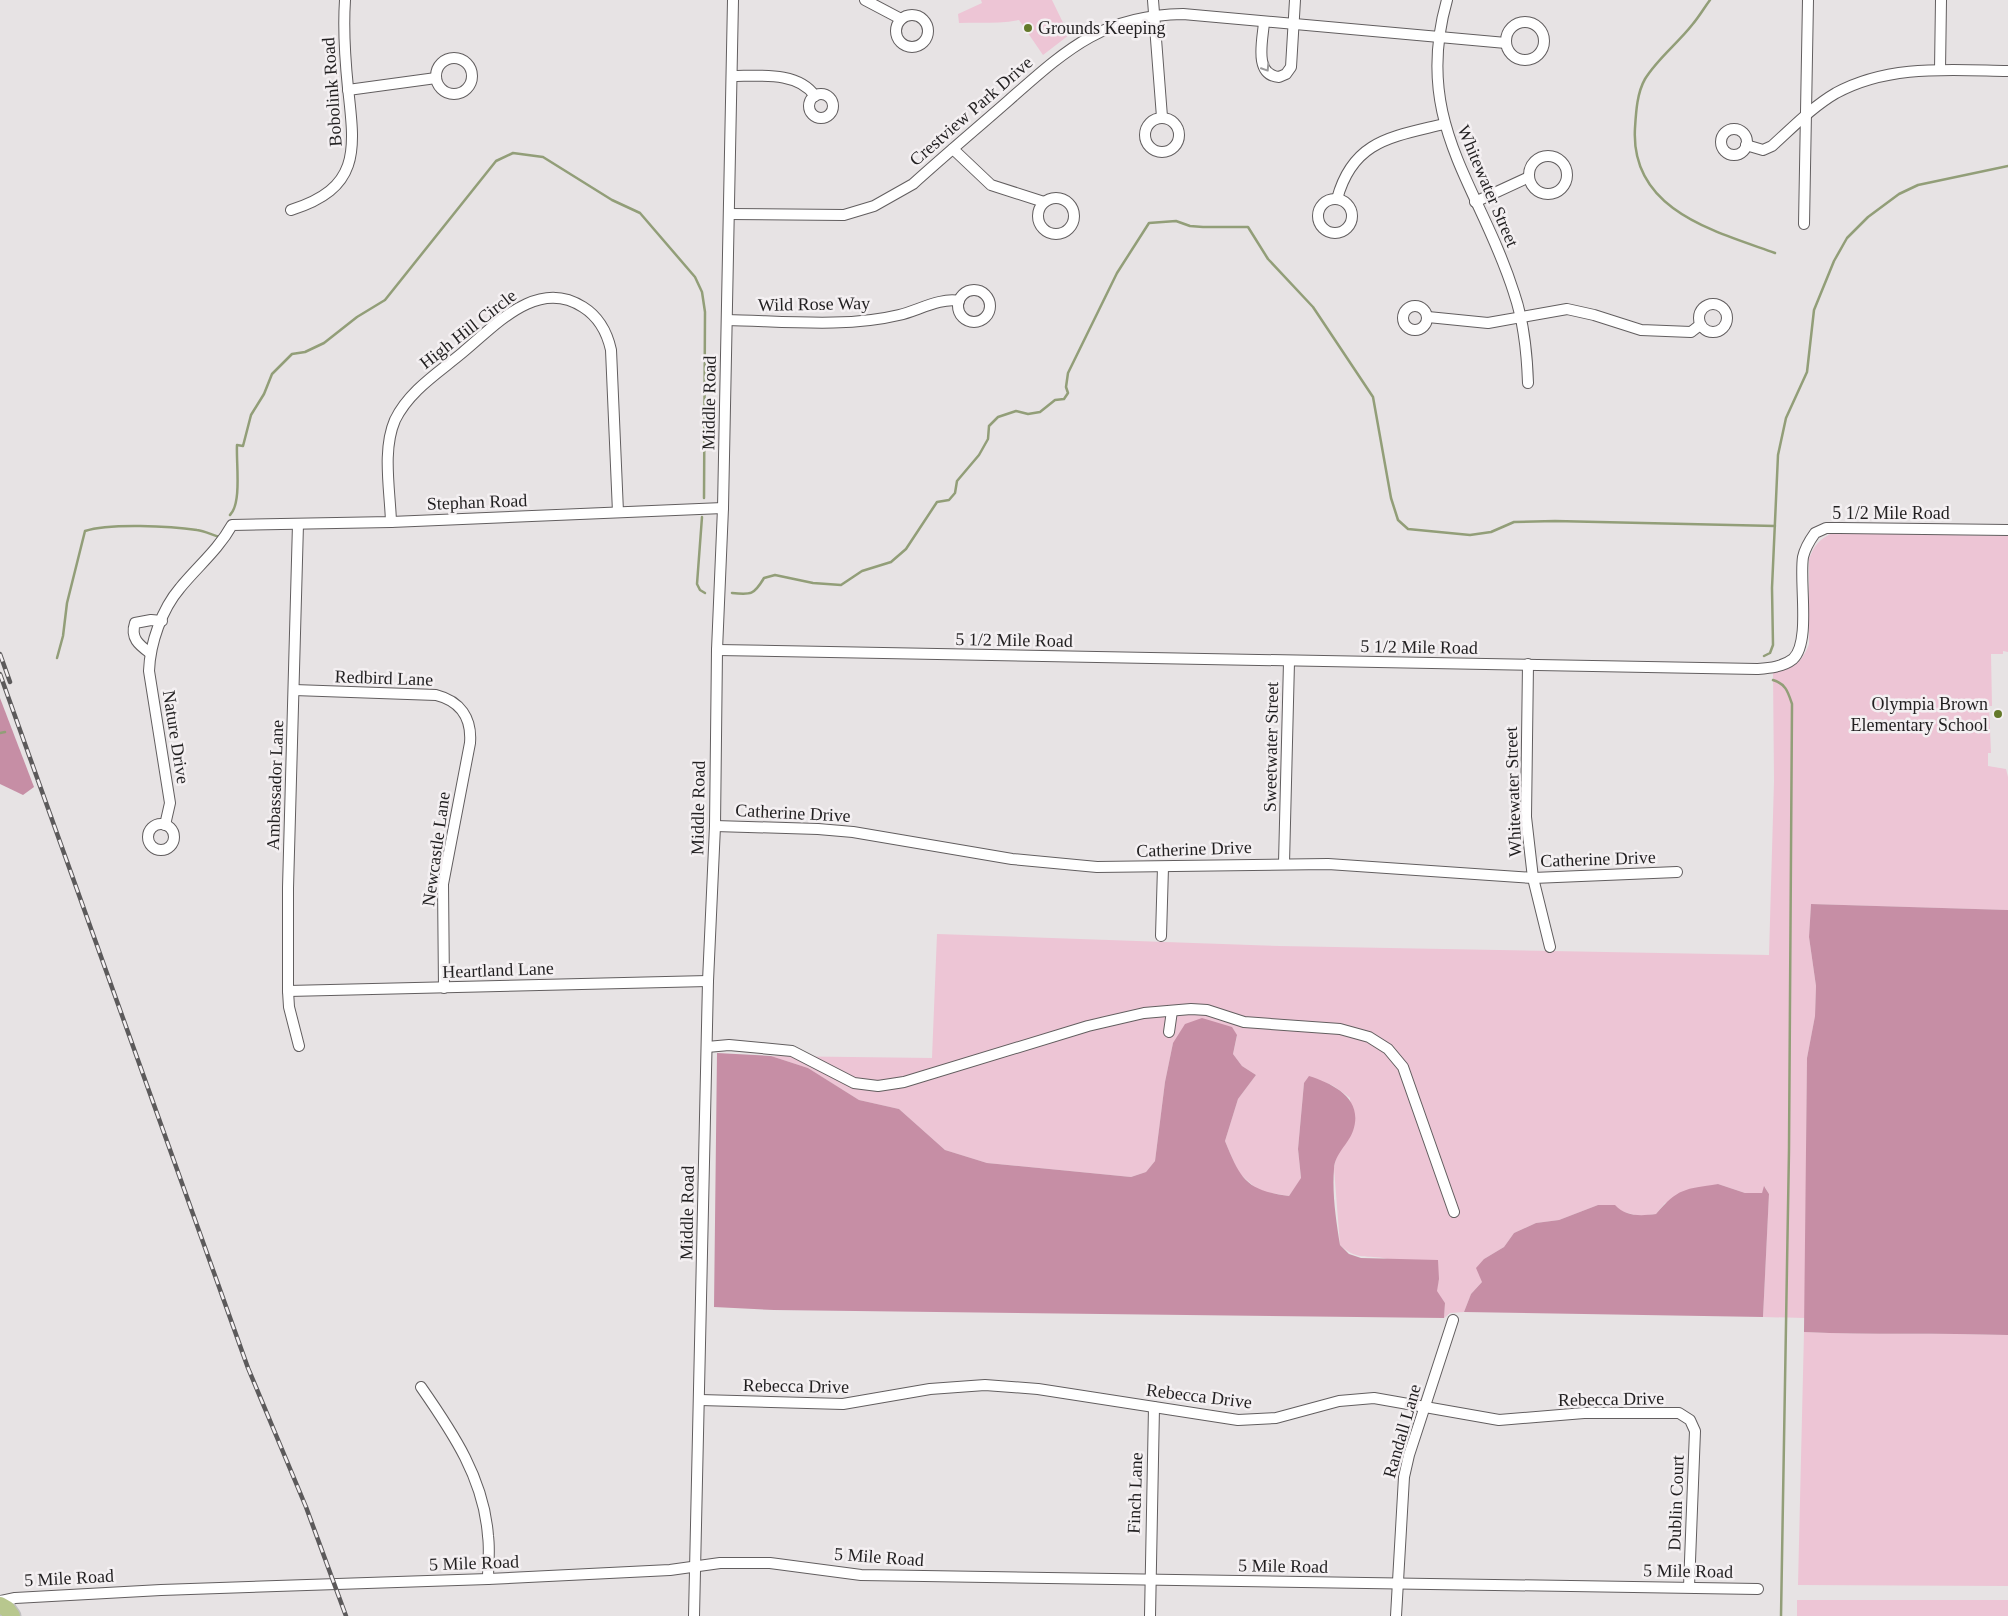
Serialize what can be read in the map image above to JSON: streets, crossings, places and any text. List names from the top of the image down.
{
  "streets": {
    "street": [
      "Bobolink Road",
      "Crestview Park Drive",
      "Whitewater Street",
      "Wild Rose Way",
      "High Hill Circle",
      "Middle Road",
      "Stephan Road",
      "5 1/2 Mile Road",
      "Redbird Lane",
      "Nature Drive",
      "Sweetwater Street",
      "Ambassador Lane",
      "Catherine Drive",
      "Newcastle Lane",
      "Heartland Lane",
      "Rebecca Drive",
      "Randall Lane",
      "Finch Lane",
      "Dublin Court",
      "5 Mile Road"
    ]
  },
  "crossings": [
    ["Crestview Park Drive", "Whitewater Street"],
    ["Crestview Park Drive", "Middle Road"],
    ["Whitewater Street", "5 1/2 Mile Road"],
    ["Whitewater Street", "Catherine Drive"],
    ["Wild Rose Way", "Middle Road"],
    ["High Hill Circle", "Stephan Road"],
    ["Middle Road", "Stephan Road"],
    ["Middle Road", "5 1/2 Mile Road"],
    ["Middle Road", "Catherine Drive"],
    ["Middle Road", "Heartland Lane"],
    ["Middle Road", "Rebecca Drive"],
    ["Middle Road", "5 Mile Road"],
    ["Stephan Road", "Nature Drive"],
    ["Stephan Road", "Ambassador Lane"],
    ["5 1/2 Mile Road", "Sweetwater Street"],
    ["Redbird Lane", "Ambassador Lane"],
    ["Redbird Lane", "Newcastle Lane"],
    ["Sweetwater Street", "Catherine Drive"],
    ["Ambassador Lane", "Heartland Lane"],
    ["Newcastle Lane", "Heartland Lane"],
    ["Rebecca Drive", "Randall Lane"],
    ["Rebecca Drive", "Finch Lane"],
    ["Rebecca Drive", "Dublin Court"],
    ["Randall Lane", "5 Mile Road"],
    ["Finch Lane", "5 Mile Road"],
    ["Dublin Court", "5 Mile Road"]
  ],
  "places": ["Grounds Keeping", "Olympia Brown Elementary School"]
}
